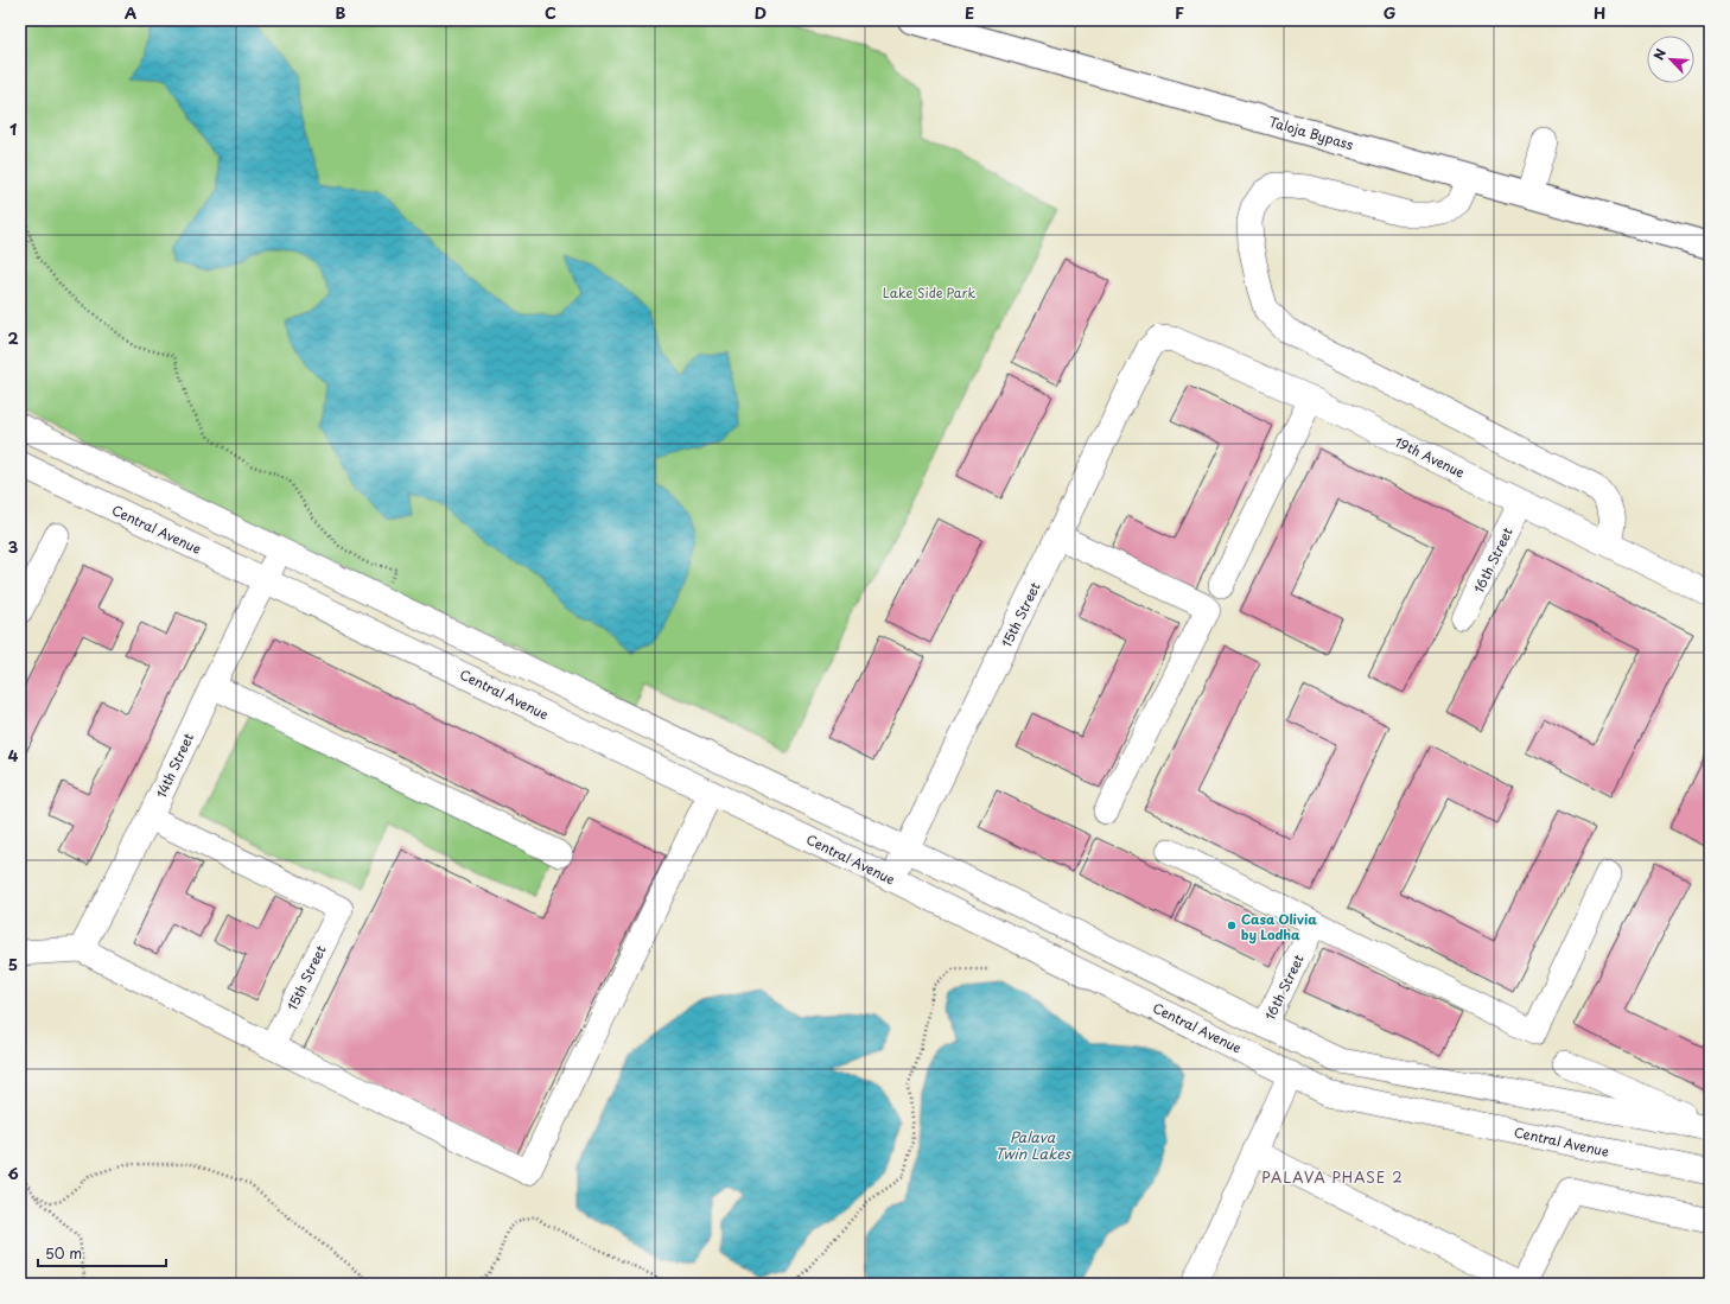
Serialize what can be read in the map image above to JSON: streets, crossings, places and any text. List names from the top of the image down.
{
  "streets": {
    "main road": ["Taloja Bypass"],
    "street": [
      "19th Avenue",
      "Central Avenue",
      "16th Street",
      "15th Street",
      "14th Street"
    ]
  },
  "crossings": [
    ["19th Avenue", "16th Street"],
    ["19th Avenue", "15th Street"],
    ["Central Avenue", "15th Street"],
    ["Central Avenue", "14th Street"],
    ["15th Street", "14th Street"]
  ],
  "districts": ["PALAVA PHASE 2"],
  "water": ["Palava Twin Lakes"],
  "parks": ["Lake Side Park"],
  "places": ["Casa Olivia by Lodha"],
  "scale_bar": "50 m",
  "north": "top left",
  "grid": {
    "columns": [
      "A",
      "B",
      "C",
      "D",
      "E",
      "F",
      "G",
      "H"
    ],
    "rows": [
      "1",
      "2",
      "3",
      "4",
      "5",
      "6"
    ]
  }
}
